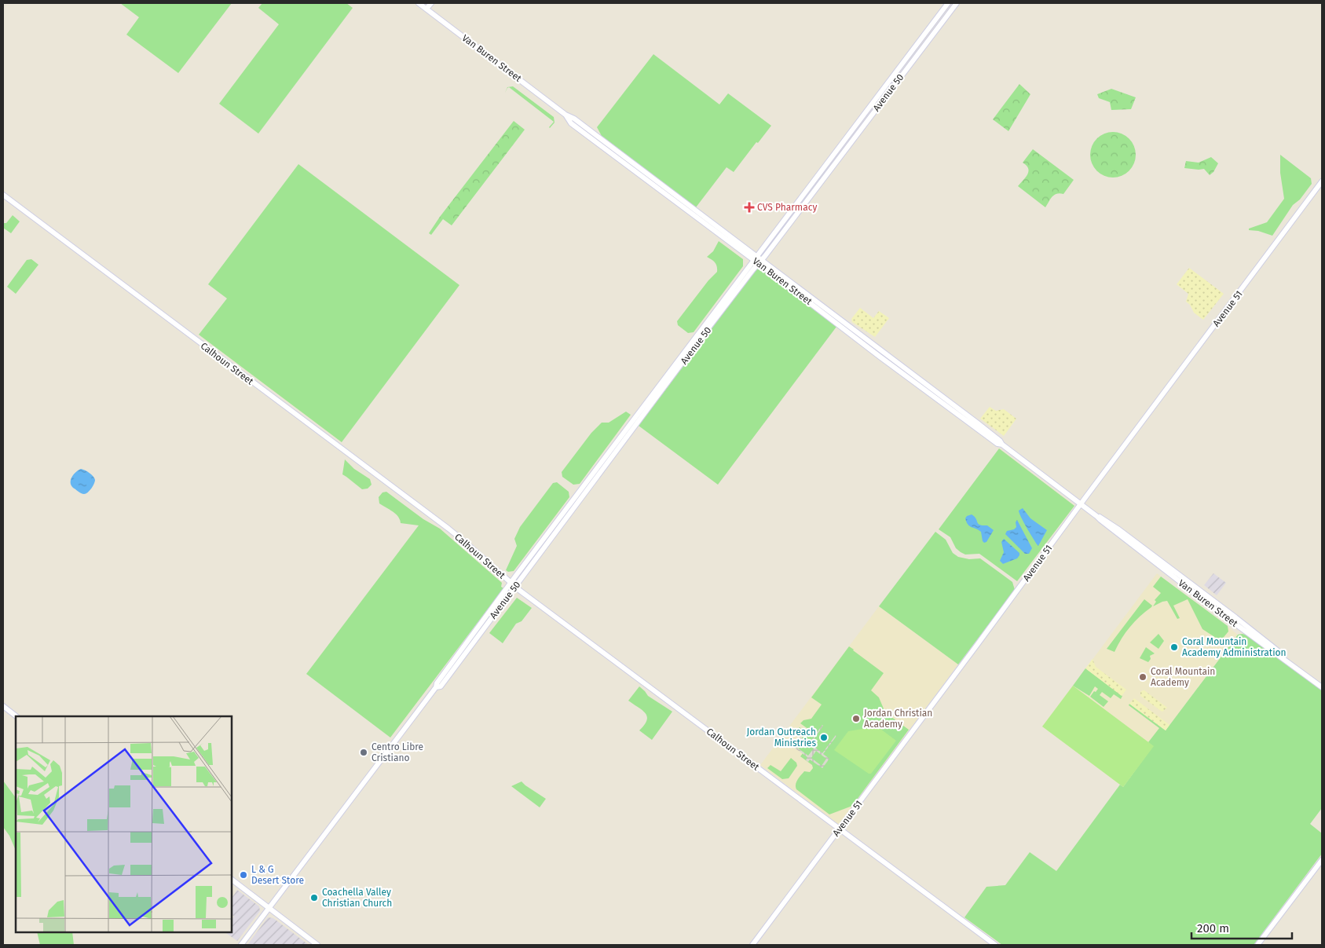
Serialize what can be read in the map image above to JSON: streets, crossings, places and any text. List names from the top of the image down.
{
  "streets": {
    "street": [
      "Van Buren Street",
      "Avenue 50",
      "Avenue 51",
      "Calhoun Street"
    ]
  },
  "crossings": [
    ["Van Buren Street", "Avenue 50"],
    ["Van Buren Street", "Avenue 51"],
    ["Avenue 50", "Calhoun Street"],
    ["Avenue 51", "Calhoun Street"]
  ],
  "places": {
    "health": ["CVS Pharmacy"],
    "other": [
      "Coral Mountain Academy Administration",
      "Coral Mountain Academy",
      "Jordan Christian Academy",
      "Jordan Outreach Ministries",
      "Centro Libre Cristiano",
      "L & G Desert Store",
      "Coachella Valley Christian Church"
    ]
  },
  "scale_bar": "200 m"
}
